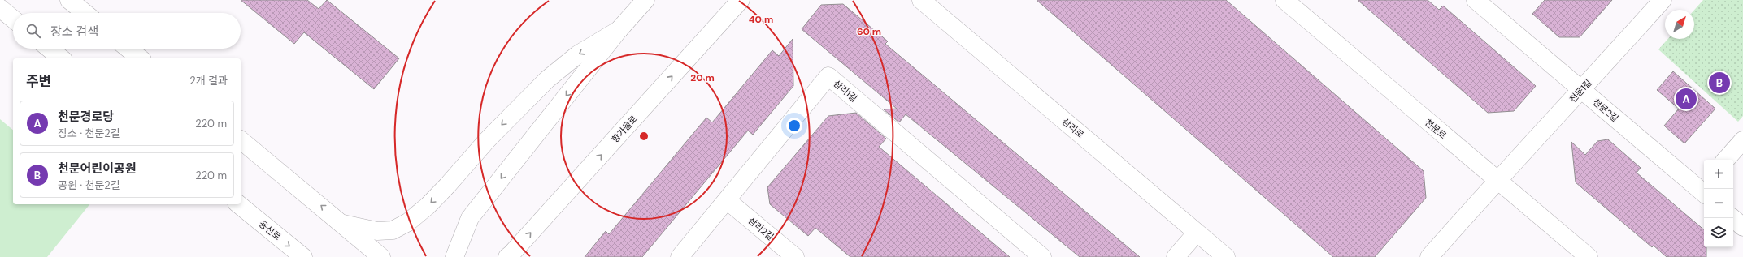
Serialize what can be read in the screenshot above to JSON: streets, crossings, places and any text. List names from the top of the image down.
{
  "streets": {
    "street": [
      "삼리1길",
      "천문1길",
      "천문2길",
      "삼리로",
      "항가울로",
      "천문로",
      "삼리2길",
      "용신로"
    ]
  },
  "crossings": [
    ["삼리1길", "삼리2길"],
    ["천문1길", "천문2길"],
    ["천문1길", "천문로"]
  ],
  "north": "top right",
  "page": {
    "search": "장소 검색",
    "heading": ["주변", "2개 결과"],
    "pins": ["B", "A"],
    "list": [
      {
        "mark": "A",
        "name": "천문경로당",
        "note": "장소 · 천문2길",
        "value": "220 m"
      },
      {
        "mark": "B",
        "name": "천문어린이공원",
        "note": "공원 · 천문2길",
        "value": "220 m"
      }
    ],
    "map_buttons": ["+", "−"]
  },
  "rings": ["40 m", "60 m", "20 m"]
}
